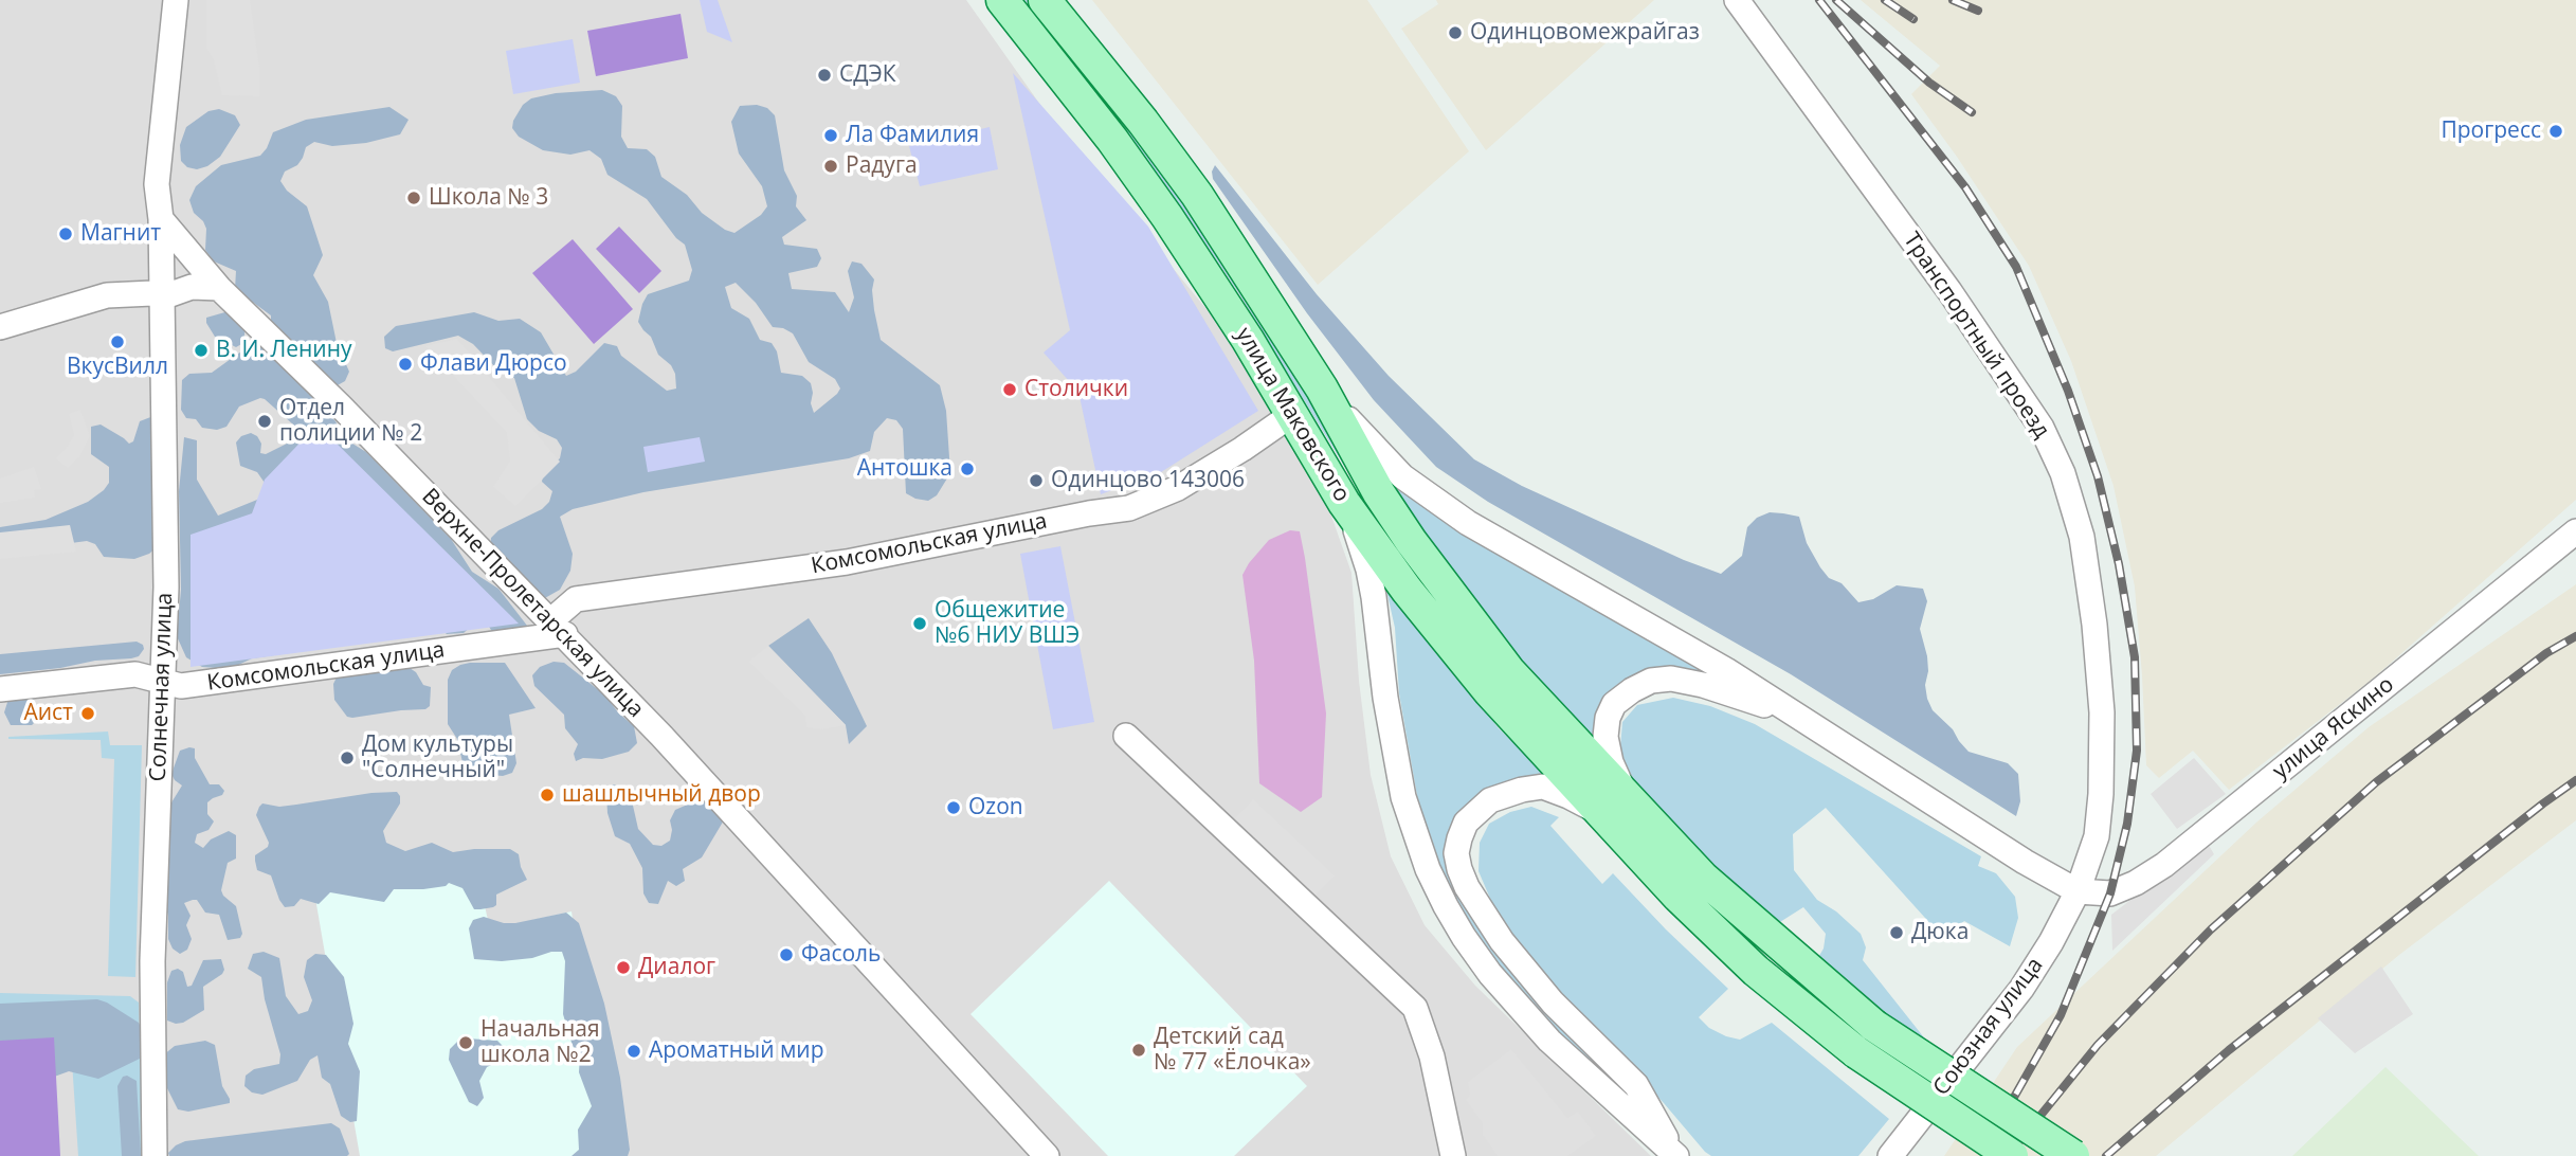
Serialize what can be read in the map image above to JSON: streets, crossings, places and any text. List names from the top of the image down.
{
  "streets": {
    "main road": ["улица Маковского"],
    "street": [
      "Транспортный проезд",
      "Комсомольская улица",
      "Верхне-Пролетарская улица",
      "Солнечная улица",
      "улица Яскино",
      "Союзная улица"
    ]
  },
  "crossings": [
    ["Транспортный проезд", "улица Яскино"],
    ["Транспортный проезд", "Союзная улица"],
    ["улица Маковского", "Комсомольская улица"],
    ["Комсомольская улица", "Верхне-Пролетарская улица"],
    ["Комсомольская улица", "Солнечная улица"],
    ["Верхне-Пролетарская улица", "Солнечная улица"],
    ["улица Яскино", "Союзная улица"]
  ],
  "places": [
    "Одинцовомежрайгаз",
    "СДЭК",
    "Прогресс",
    "Ла Фамилия",
    "Радуга",
    "Школа № 3",
    "Магнит",
    "ВкусВилл",
    "В. И. Ленину",
    "Флави Дюрсо",
    "Столички",
    "Отдел полиции № 2",
    "Антошка",
    "Одинцово 143006",
    "Общежитие №6 НИУ ВШЭ",
    "Аист",
    "Дом культуры \"Солнечный\"",
    "шашлычный двор",
    "Ozon",
    "Дюка",
    "Фасоль",
    "Диалог",
    "Начальная школа №2",
    "Детский сад № 77 «Ёлочка»",
    "Ароматный мир"
  ]
}
